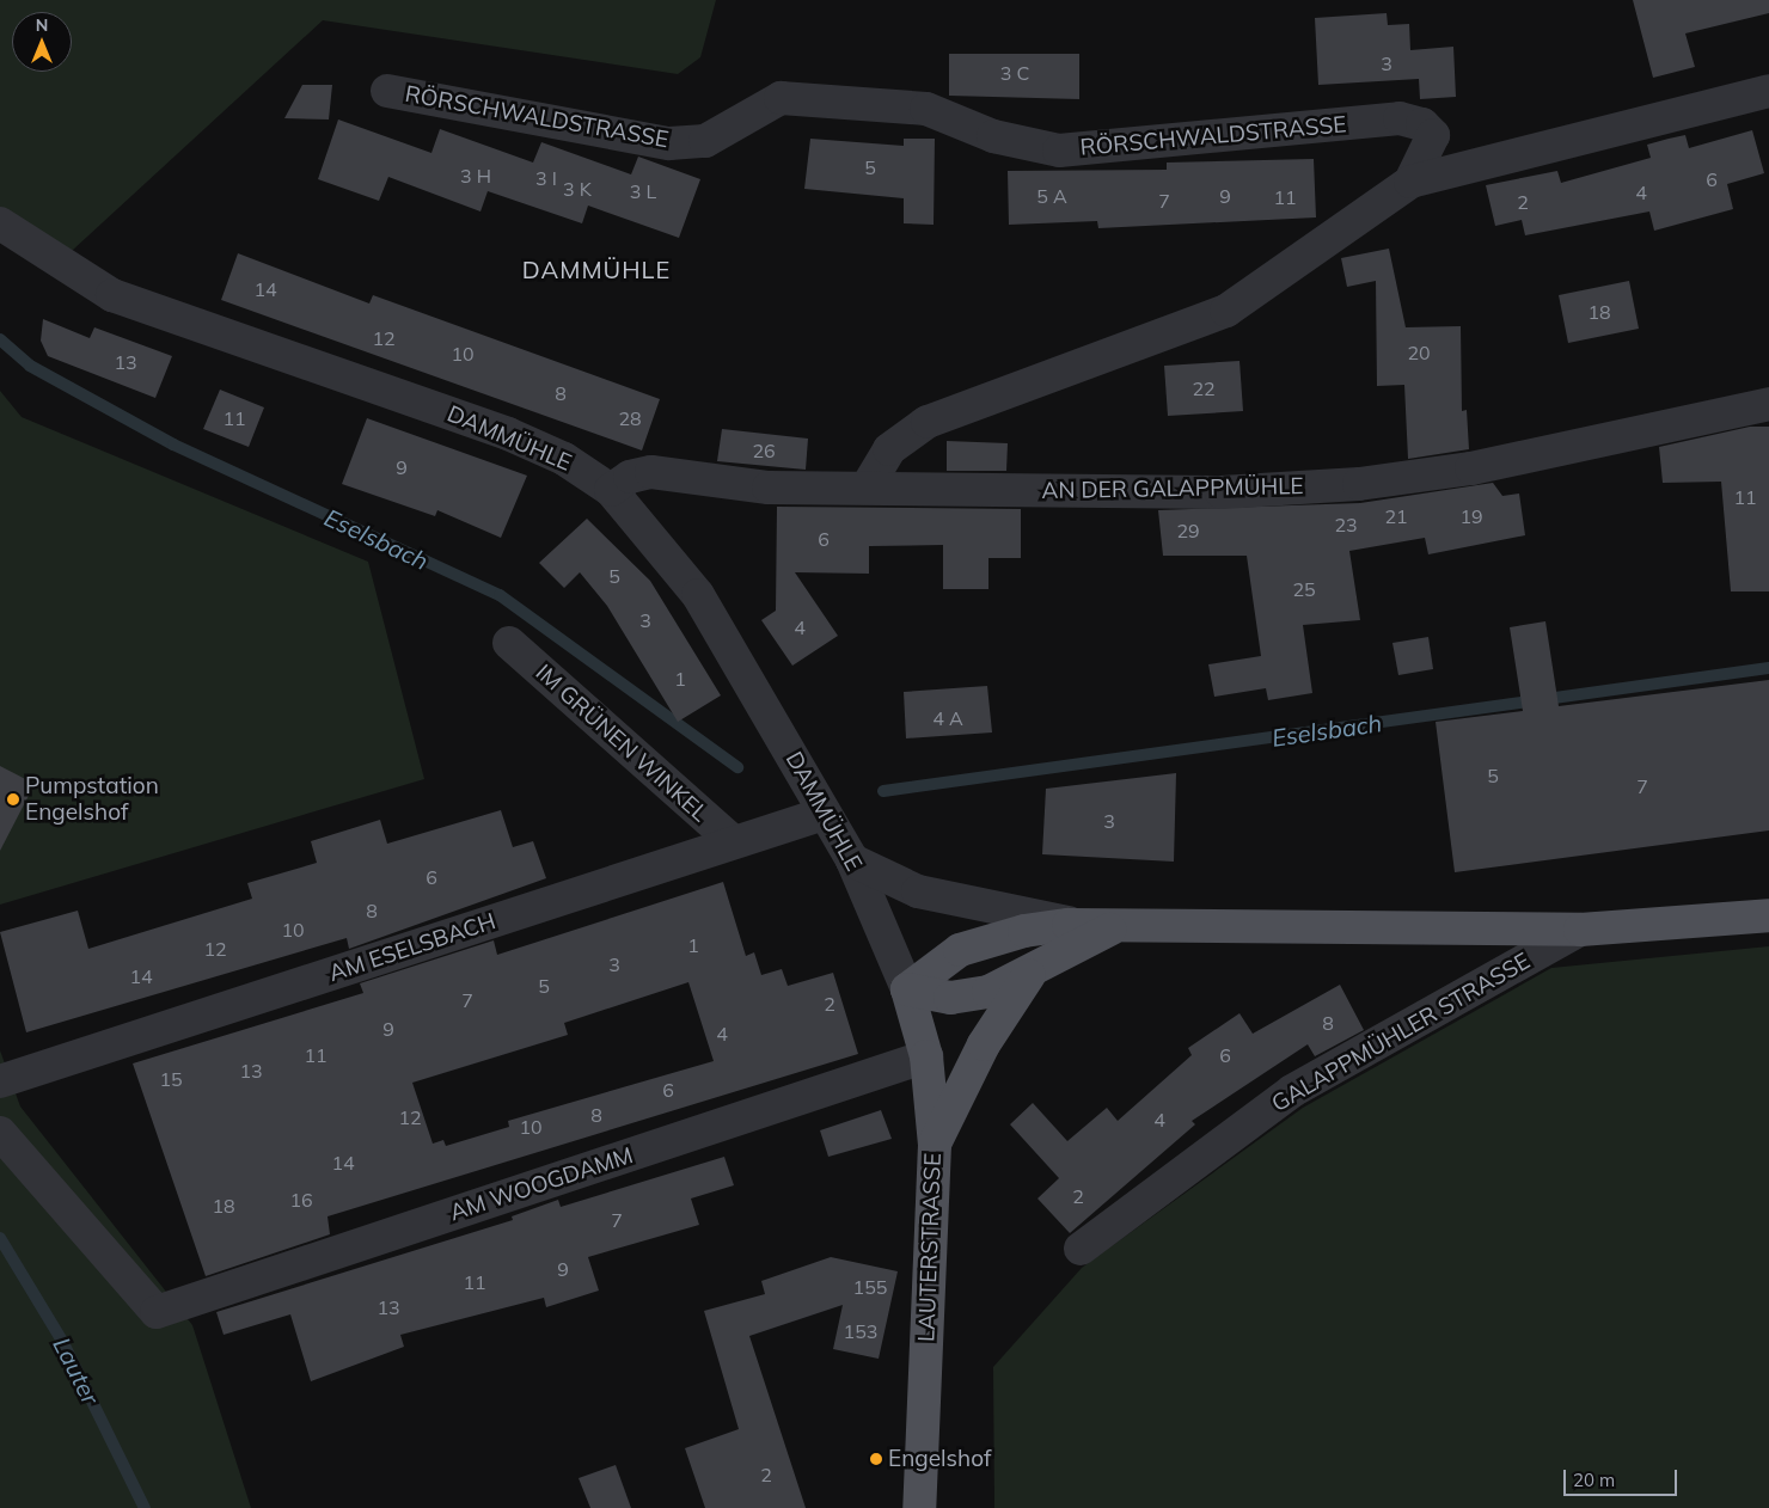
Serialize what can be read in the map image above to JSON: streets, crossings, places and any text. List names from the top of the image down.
{
  "streets": {
    "main road": ["GALAPPMÜHLER STRASSE", "LAUTERSTRASSE"],
    "street": [
      "RÖRSCHWALDSTRASSE",
      "DAMMÜHLE",
      "AN DER GALAPPMÜHLE",
      "IM GRÜNEN WINKEL",
      "AM ESELSBACH",
      "AM WOOGDAMM"
    ]
  },
  "crossings": [
    ["RÖRSCHWALDSTRASSE", "AN DER GALAPPMÜHLE"],
    ["DAMMÜHLE", "AN DER GALAPPMÜHLE"],
    ["DAMMÜHLE", "AM ESELSBACH"],
    ["DAMMÜHLE", "GALAPPMÜHLER STRASSE"],
    ["DAMMÜHLE", "LAUTERSTRASSE"],
    ["IM GRÜNEN WINKEL", "AM ESELSBACH"],
    ["GALAPPMÜHLER STRASSE", "LAUTERSTRASSE"],
    ["AM WOOGDAMM", "LAUTERSTRASSE"]
  ],
  "districts": ["DAMMÜHLE"],
  "water": ["Eselsbach", "Lauter"],
  "places": ["Pumpstation Engelshof", "Engelshof"],
  "house_numbers": [
    "3",
    "3 C",
    "5",
    "3 H",
    "3 I",
    "6",
    "3 K",
    "3 L",
    "4",
    "5 A",
    "9",
    "11",
    "7",
    "2",
    "14",
    "18",
    "12",
    "20",
    "10",
    "13",
    "22",
    "8",
    "11",
    "28",
    "26",
    "9",
    "11",
    "21",
    "19",
    "23",
    "29",
    "6",
    "5",
    "25",
    "3",
    "4",
    "1",
    "4 A",
    "5",
    "7",
    "3",
    "6",
    "8",
    "10",
    "1",
    "12",
    "3",
    "14",
    "5",
    "7",
    "2",
    "8",
    "9",
    "4",
    "11",
    "6",
    "13",
    "15",
    "6",
    "8",
    "12",
    "4",
    "10",
    "14",
    "2",
    "16",
    "18",
    "7",
    "9",
    "11",
    "155",
    "13",
    "153",
    "2"
  ],
  "scale_bar": "20 m",
  "north": "top"
}
